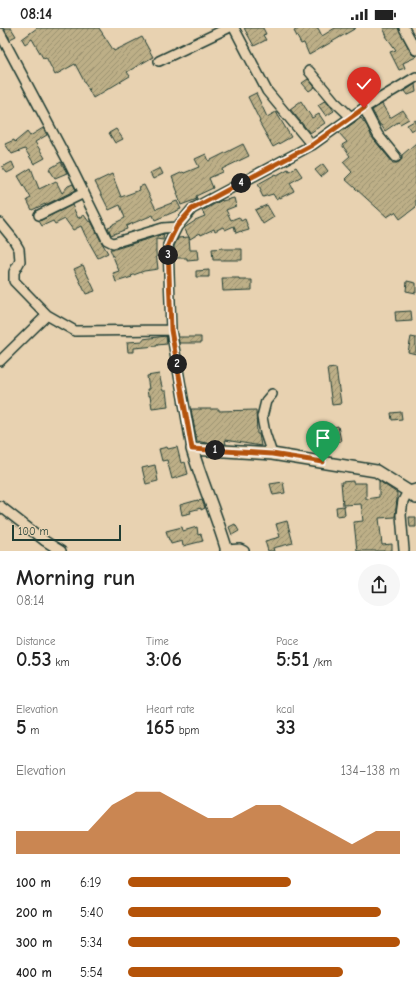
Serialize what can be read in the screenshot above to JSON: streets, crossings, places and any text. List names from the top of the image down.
{
  "scale_bar": "100 m",
  "page": {
    "status": "08:14",
    "pins": [
      "4",
      "3",
      "2",
      "1"
    ],
    "scale": "100 m",
    "heading": ["Morning run", "08:14"],
    "stats": [
      ["Distance", "0.53 km"],
      ["Time", "3:06"],
      ["Pace", "5:51 /km"],
      ["Elevation", "5 m"],
      ["Heart rate", "165 bpm"],
      ["kcal", "33"]
    ],
    "chart": ["Elevation", "134–138 m"],
    "list": [
      {
        "name": "100 m",
        "note": "6:19"
      },
      {
        "name": "200 m",
        "note": "5:40"
      },
      {
        "name": "300 m",
        "note": "5:34"
      },
      {
        "name": "400 m",
        "note": "5:54"
      }
    ]
  }
}
